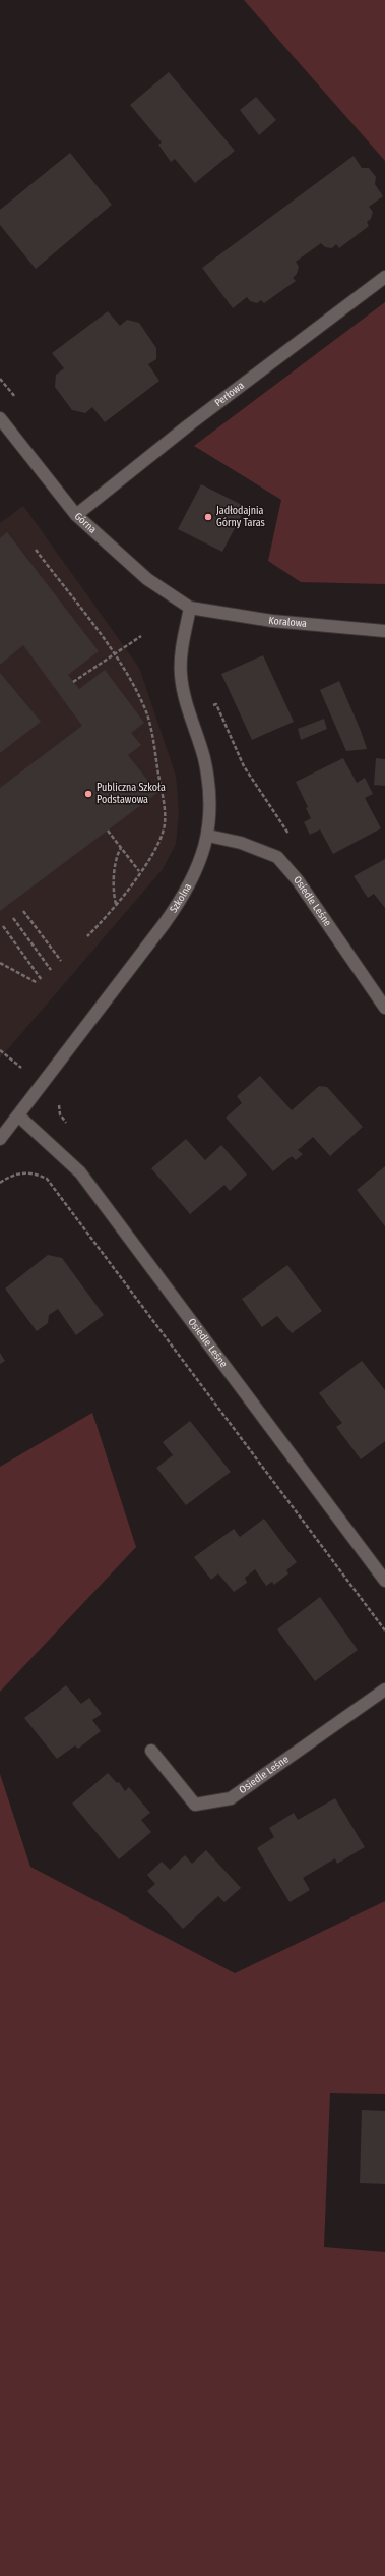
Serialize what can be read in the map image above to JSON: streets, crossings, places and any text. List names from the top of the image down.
{
  "streets": {
    "street": [
      "Perłowa",
      "Górna",
      "Koralowa",
      "Szkolna",
      "Osiedle Leśne"
    ]
  },
  "crossings": [
    ["Perłowa", "Górna"],
    ["Górna", "Koralowa"],
    ["Górna", "Szkolna"],
    ["Koralowa", "Szkolna"],
    ["Szkolna", "Osiedle Leśne"]
  ],
  "places": ["Jadłodajnia Górny Taras", "Publiczna Szkoła Podstawowa"]
}
